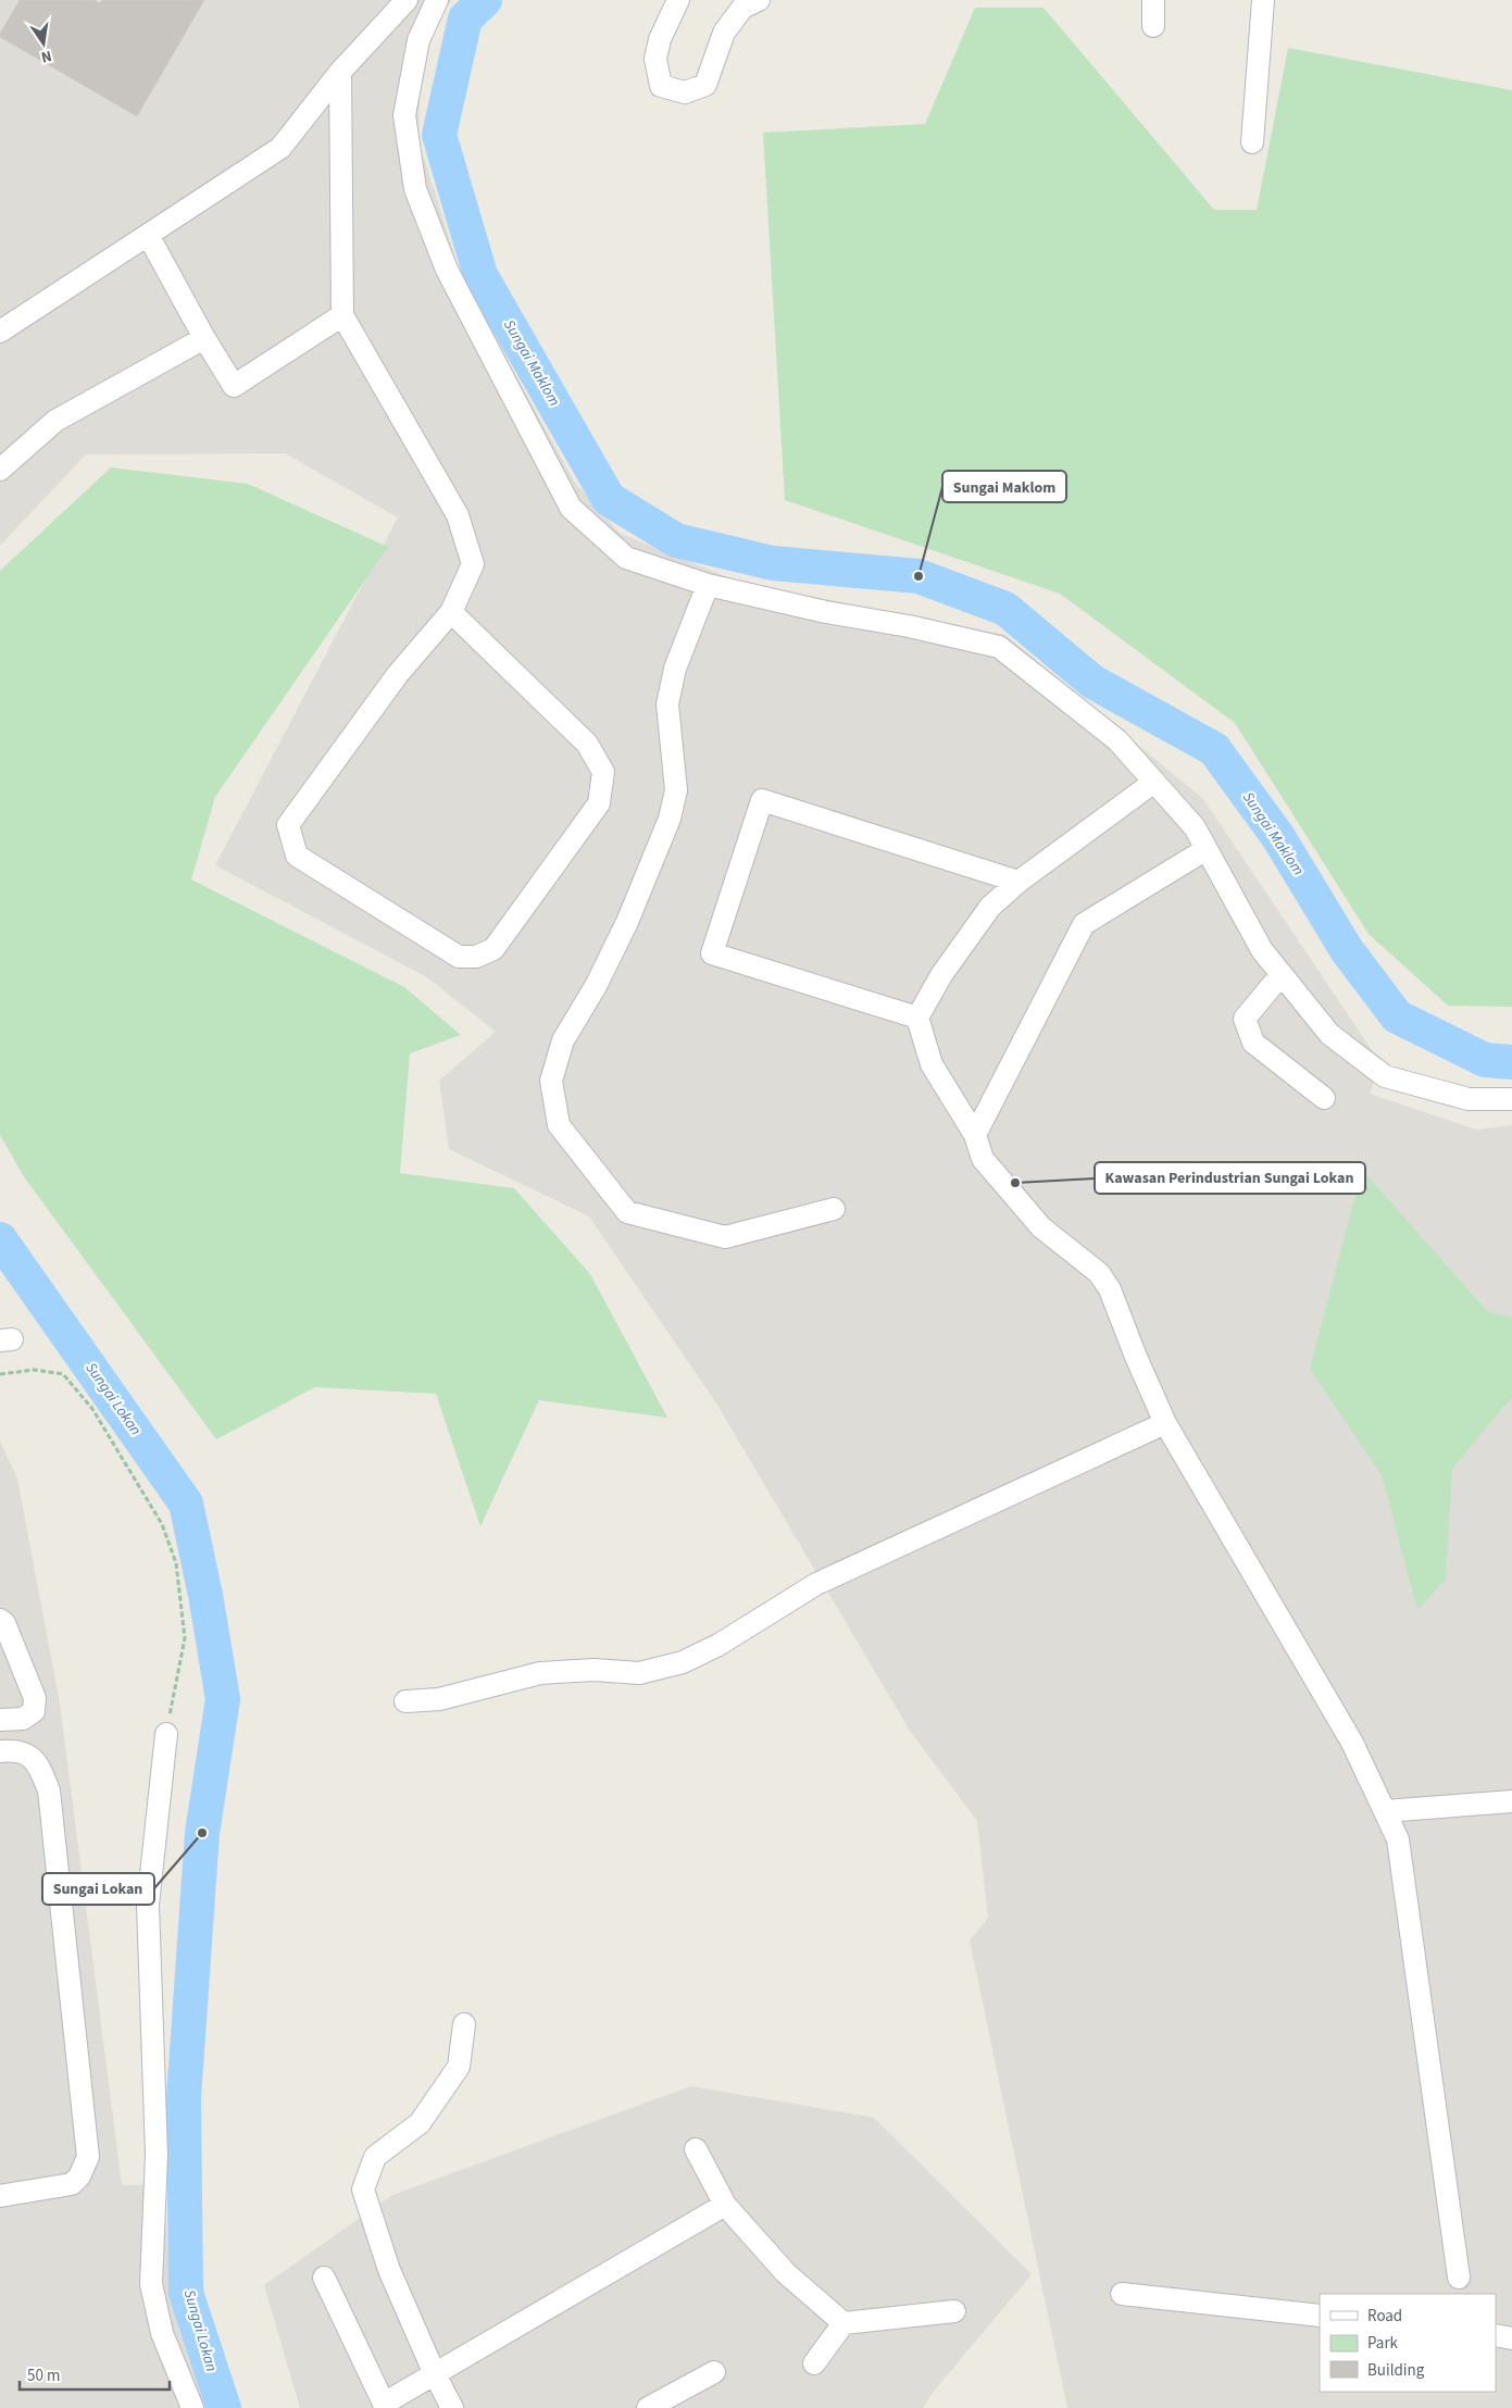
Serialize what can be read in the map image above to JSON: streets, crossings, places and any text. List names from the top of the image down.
{
  "water": ["Sungai Maklom", "Sungai Lokan"],
  "places": ["Sungai Maklom", "Kawasan Perindustrian Sungai Lokan", "Sungai Lokan"],
  "legend": ["Road", "Park", "Building"],
  "scale_bar": "50 m",
  "north": "bottom"
}
